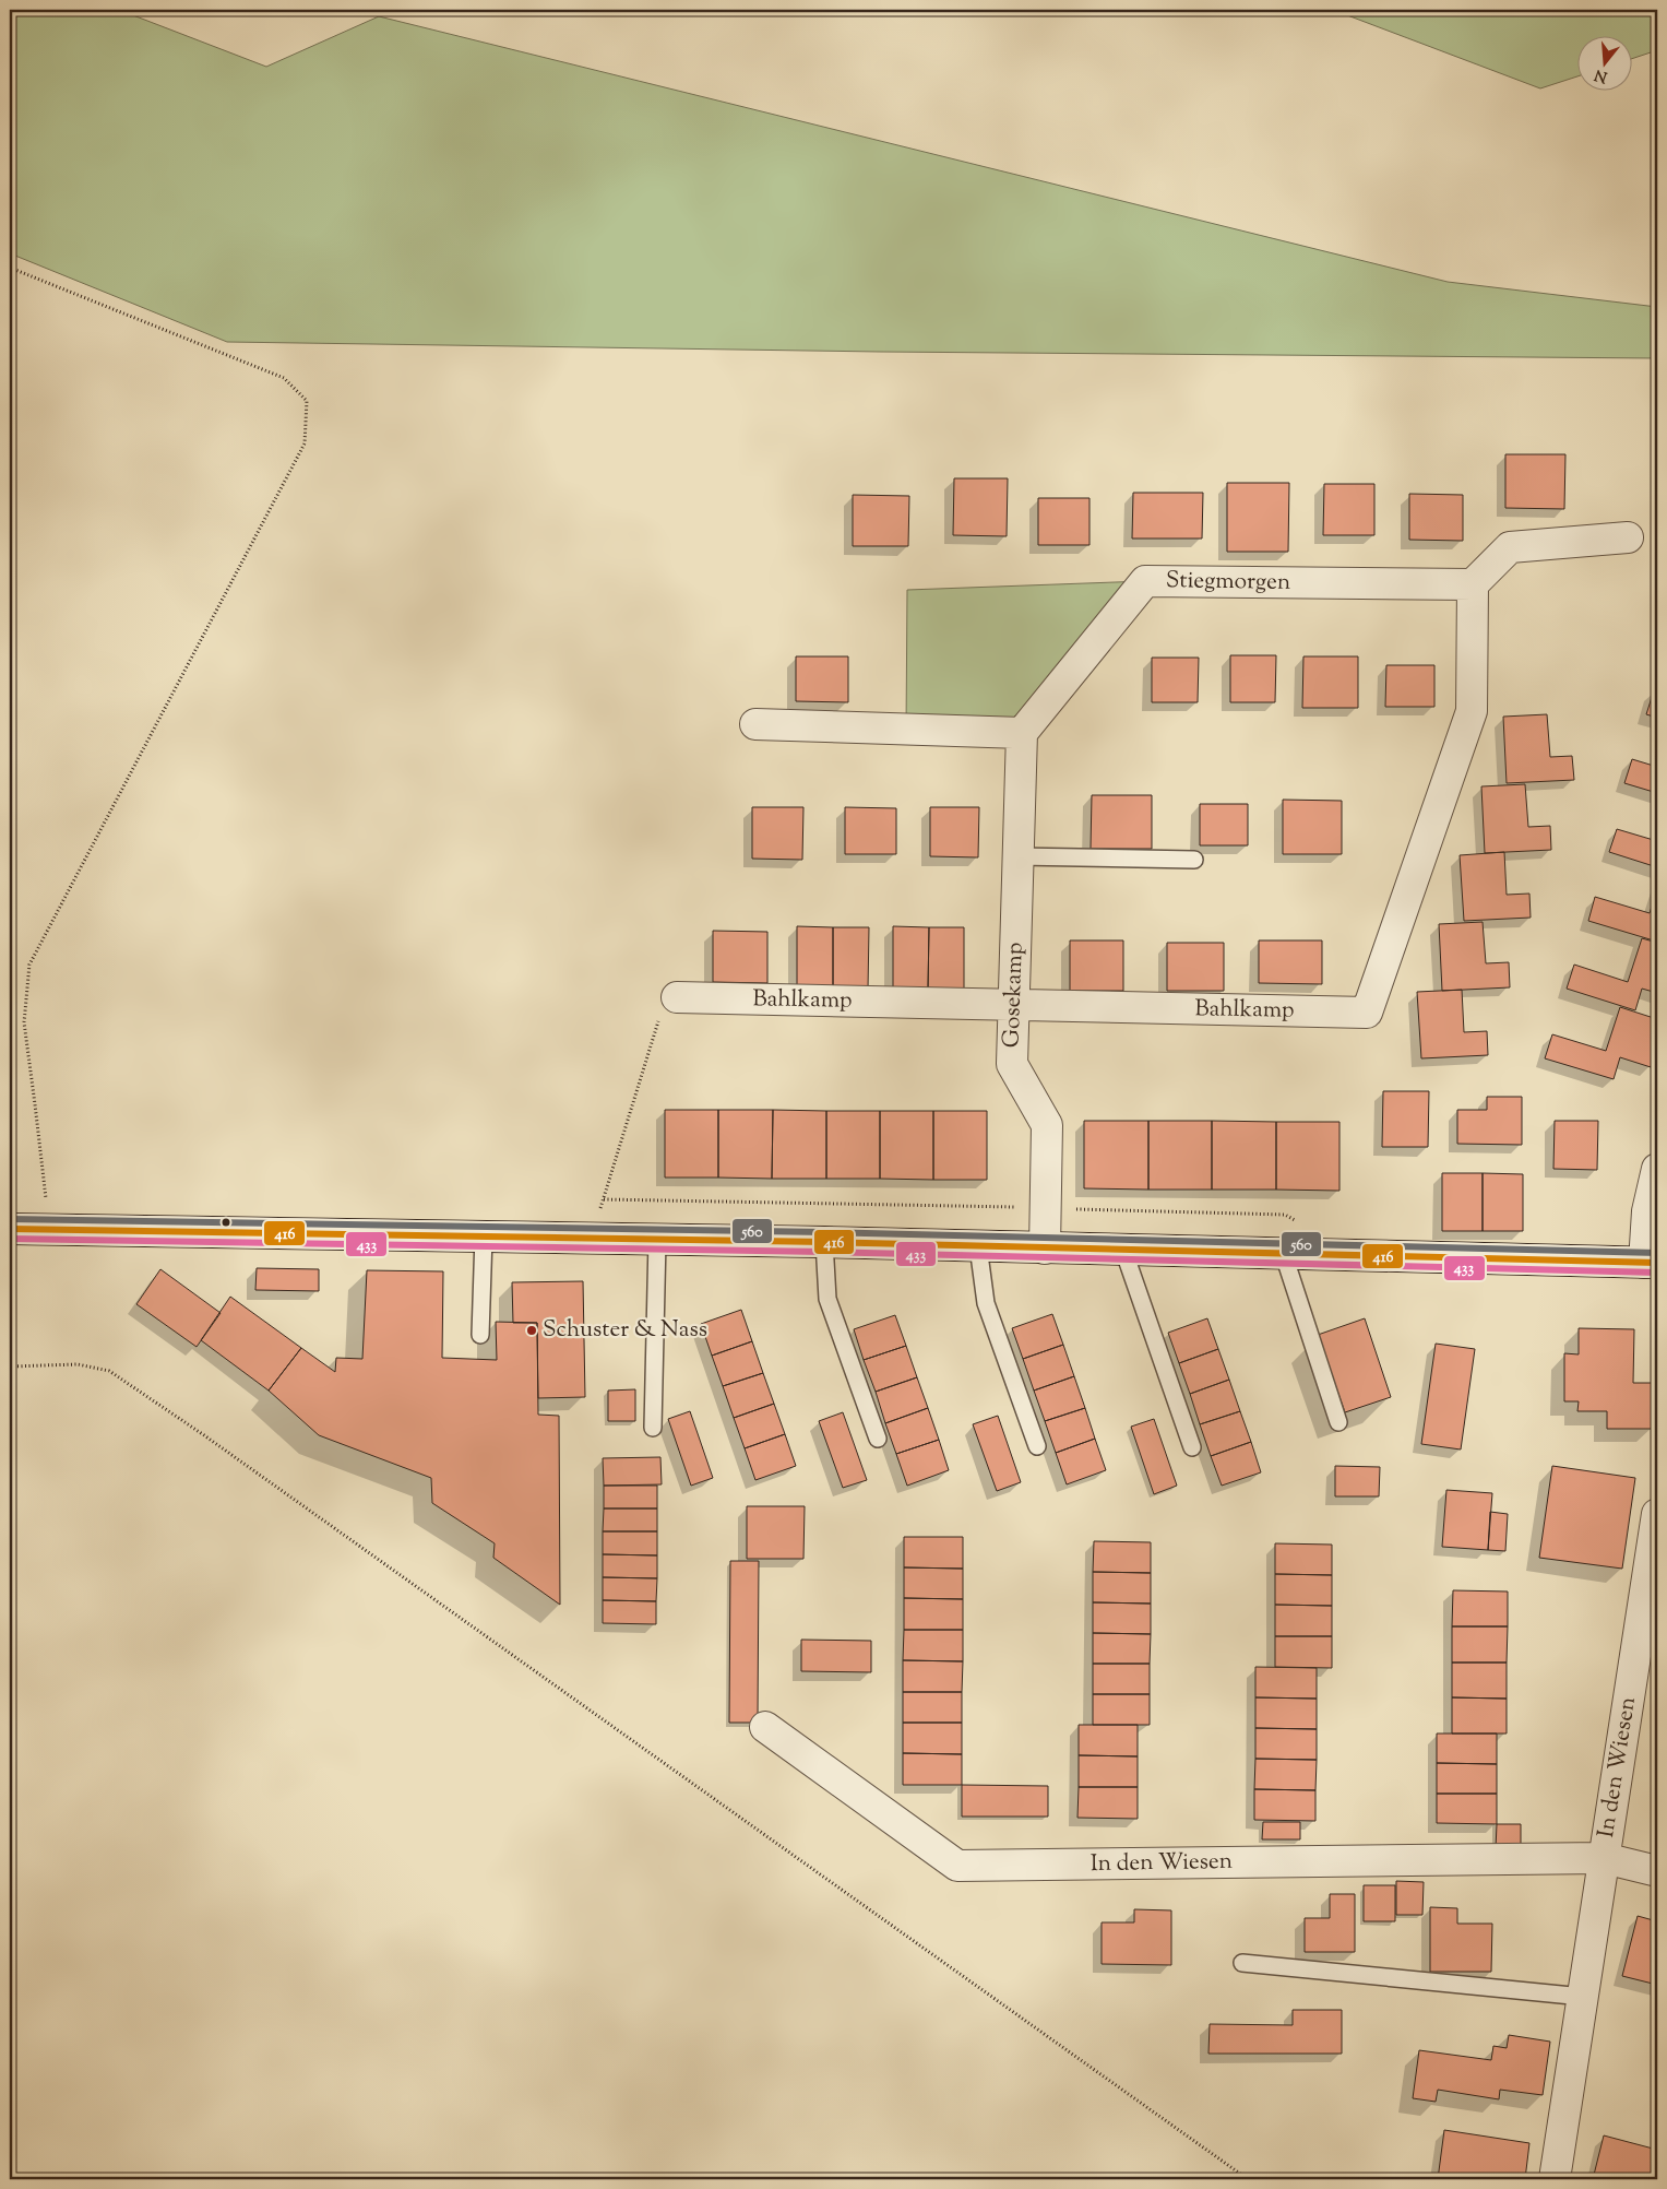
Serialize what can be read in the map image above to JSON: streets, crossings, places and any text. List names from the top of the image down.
{
  "streets": {
    "street": [
      "Stiegmorgen",
      "Gosekamp",
      "Bahlkamp",
      "In den Wiesen"
    ]
  },
  "crossings": [
    ["Stiegmorgen", "Gosekamp"],
    ["Stiegmorgen", "Bahlkamp"],
    ["Gosekamp", "Bahlkamp"]
  ],
  "places": ["Schuster & Nass"],
  "lines": ["transit line 560", "transit line 416", "transit line 433"],
  "north": "bottom"
}
